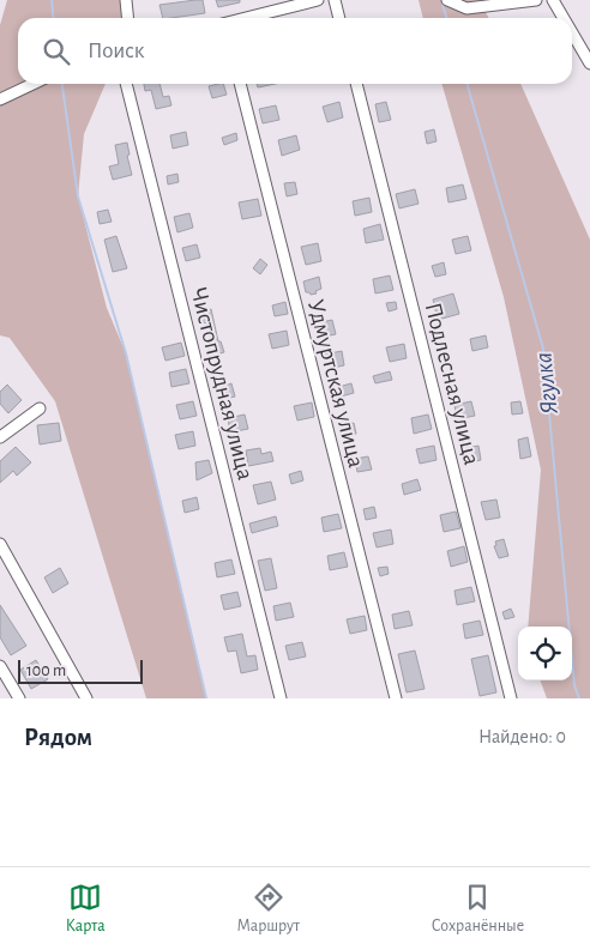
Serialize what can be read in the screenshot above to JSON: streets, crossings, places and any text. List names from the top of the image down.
{
  "streets": {
    "street": ["Чистопрудная улица", "Удмуртская улица", "Подлесная улица"]
  },
  "water": ["Ягулка"],
  "scale_bar": "100 m",
  "page": {
    "search": "Поиск",
    "scale": "100 m",
    "heading": ["Рядом", "Найдено: 0"],
    "nav": ["Карта", "Маршрут", "Сохранённые"]
  }
}
